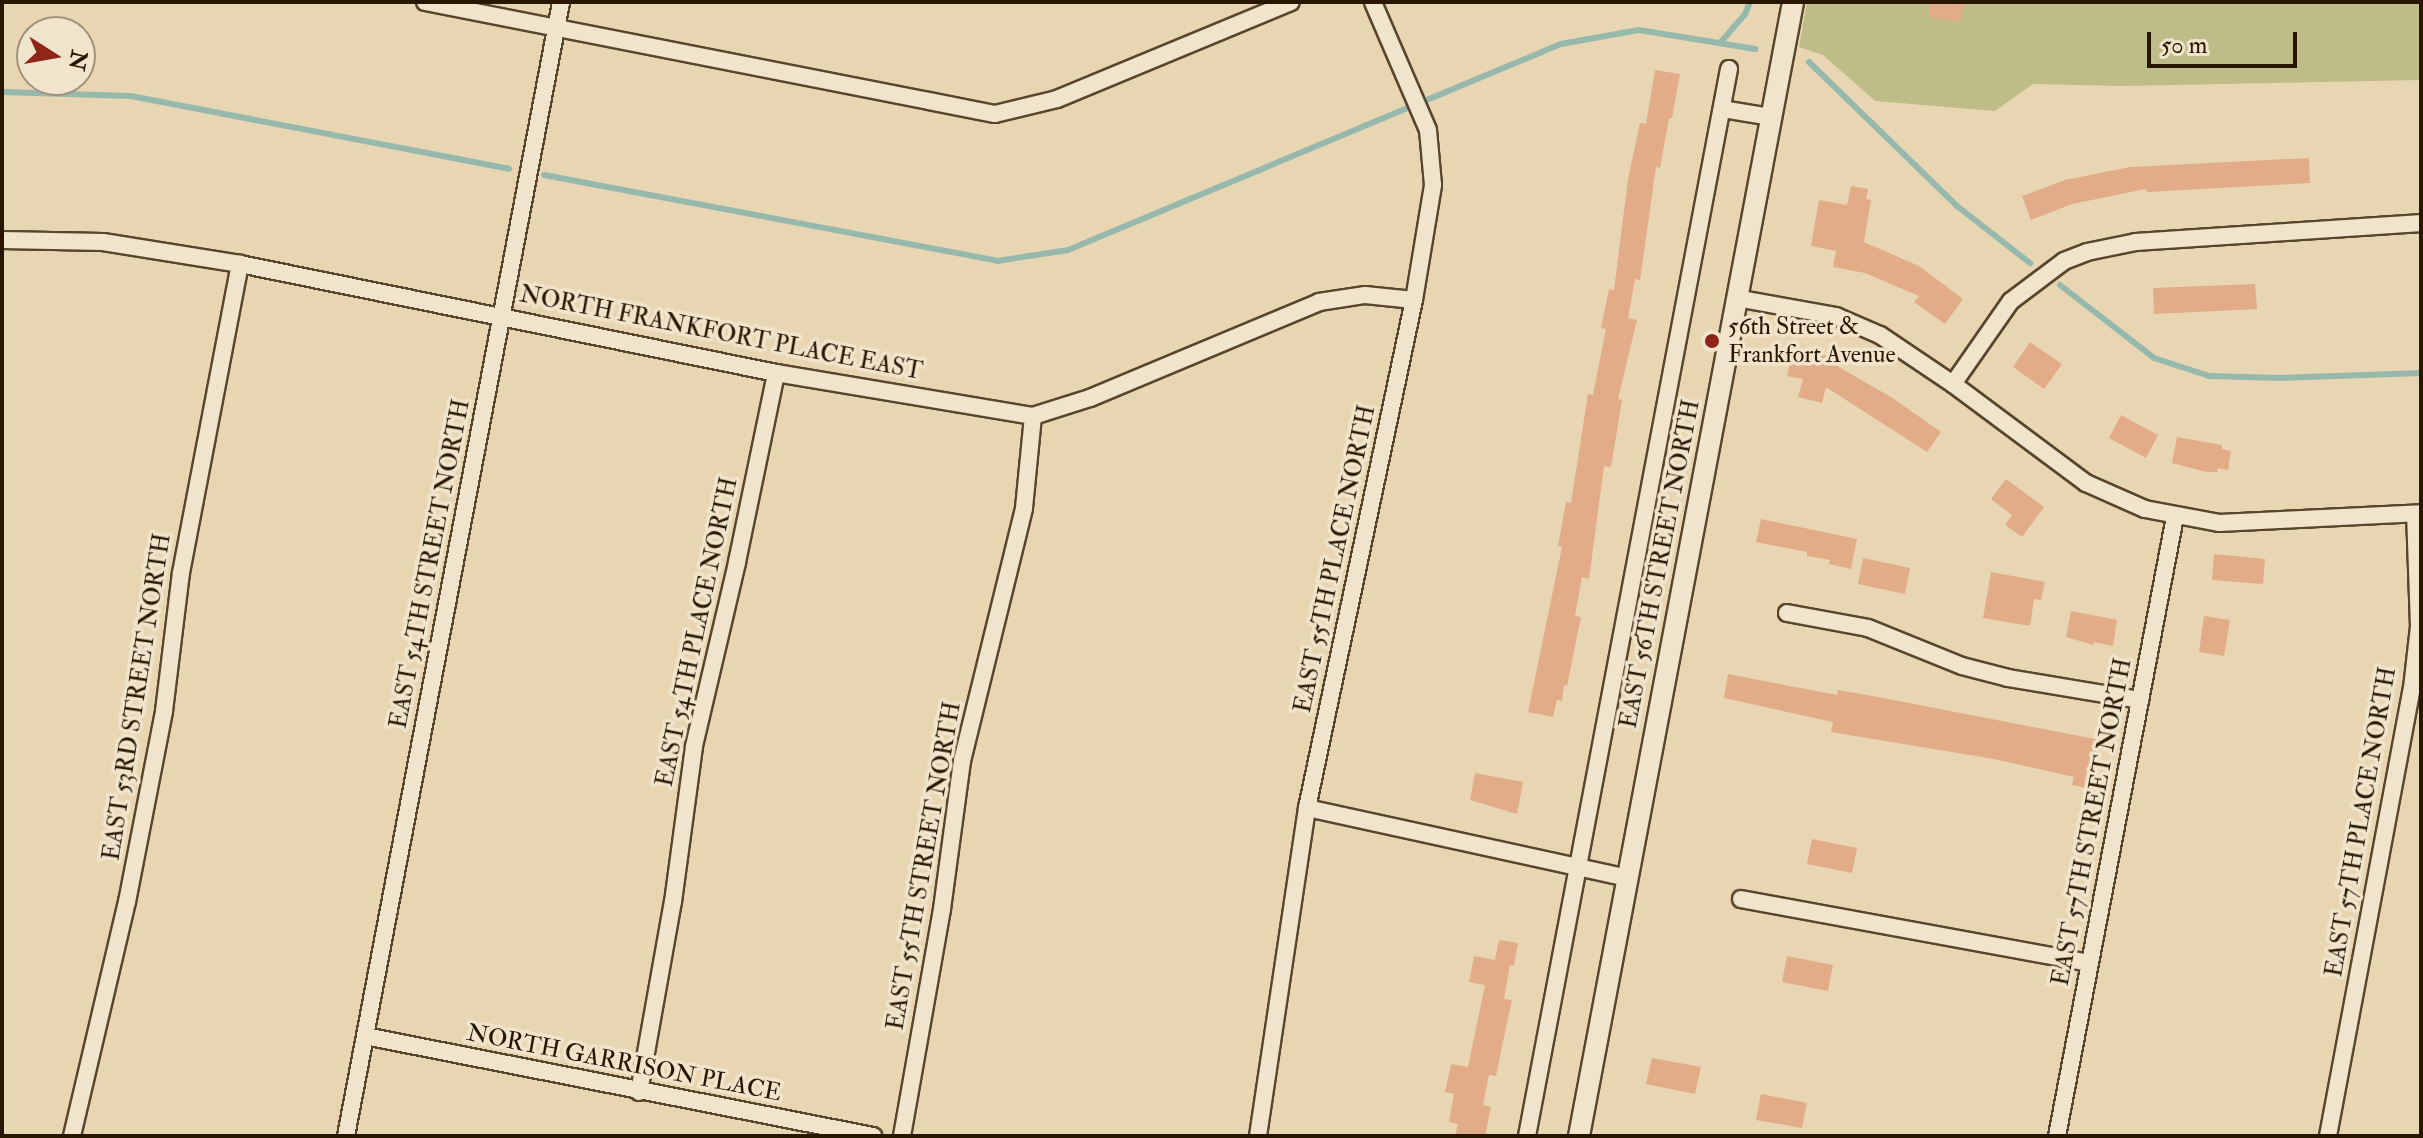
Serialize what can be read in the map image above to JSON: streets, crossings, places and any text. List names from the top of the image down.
{
  "streets": {
    "street": [
      "NORTH FRANKFORT PLACE EAST",
      "EAST 55TH PLACE NORTH",
      "EAST 54TH STREET NORTH",
      "EAST 56TH STREET NORTH",
      "EAST 54TH PLACE NORTH",
      "EAST 53RD STREET NORTH",
      "EAST 57TH STREET NORTH",
      "EAST 57TH PLACE NORTH",
      "EAST 55TH STREET NORTH",
      "NORTH GARRISON PLACE"
    ]
  },
  "crossings": [
    ["NORTH FRANKFORT PLACE EAST", "EAST 55TH PLACE NORTH"],
    ["NORTH FRANKFORT PLACE EAST", "EAST 54TH STREET NORTH"],
    ["NORTH FRANKFORT PLACE EAST", "EAST 54TH PLACE NORTH"],
    ["NORTH FRANKFORT PLACE EAST", "EAST 53RD STREET NORTH"],
    ["NORTH FRANKFORT PLACE EAST", "EAST 55TH STREET NORTH"],
    ["EAST 54TH STREET NORTH", "NORTH GARRISON PLACE"],
    ["EAST 54TH PLACE NORTH", "NORTH GARRISON PLACE"]
  ],
  "places": ["56th Street & Frankfort Avenue"],
  "scale_bar": "50 m",
  "north": "right"
}
